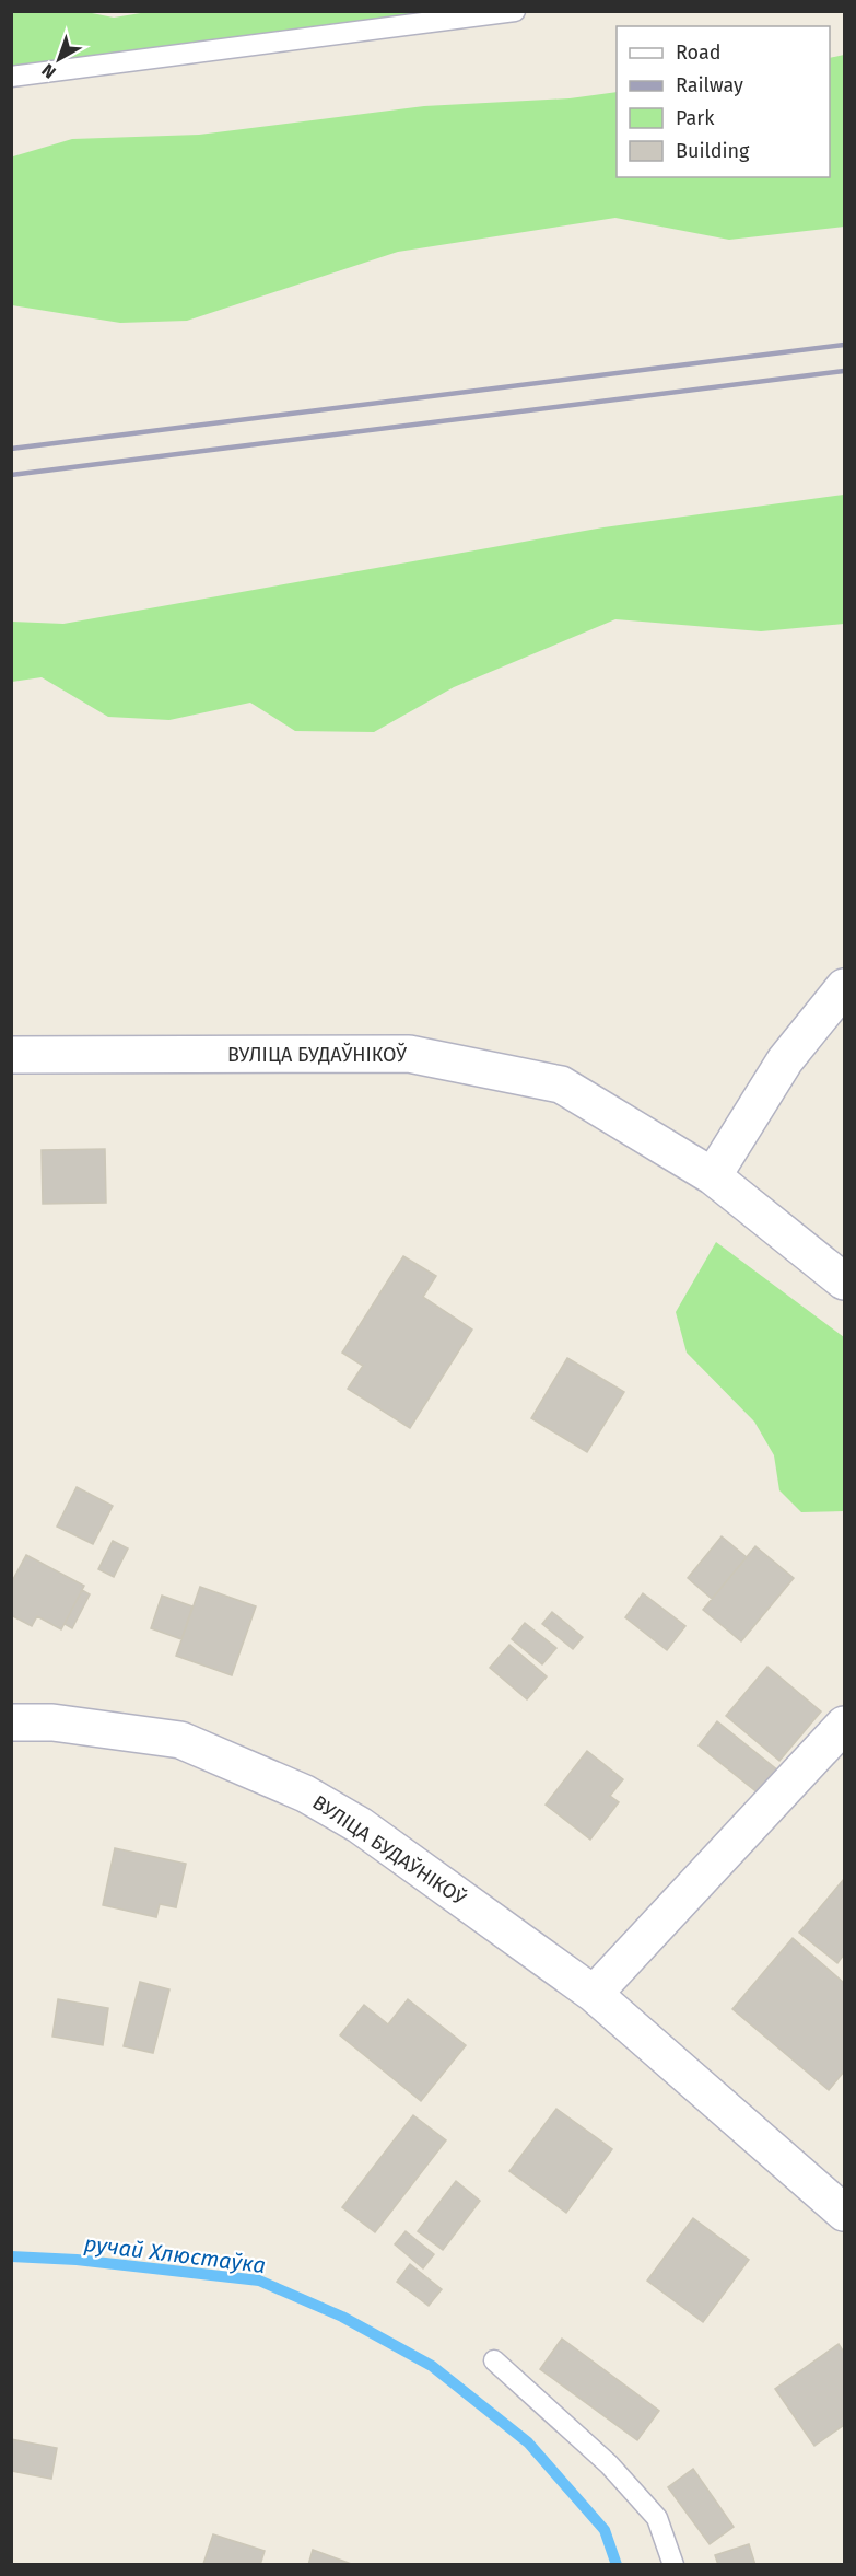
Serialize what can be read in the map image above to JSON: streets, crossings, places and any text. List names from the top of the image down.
{
  "streets": {
    "street": ["ВУЛІЦА БУДАЎНІКОЎ"]
  },
  "water": ["ручай Хлюстаўка"],
  "legend": [
    "Road",
    "Railway",
    "Park",
    "Building"
  ],
  "north": "bottom left"
}
